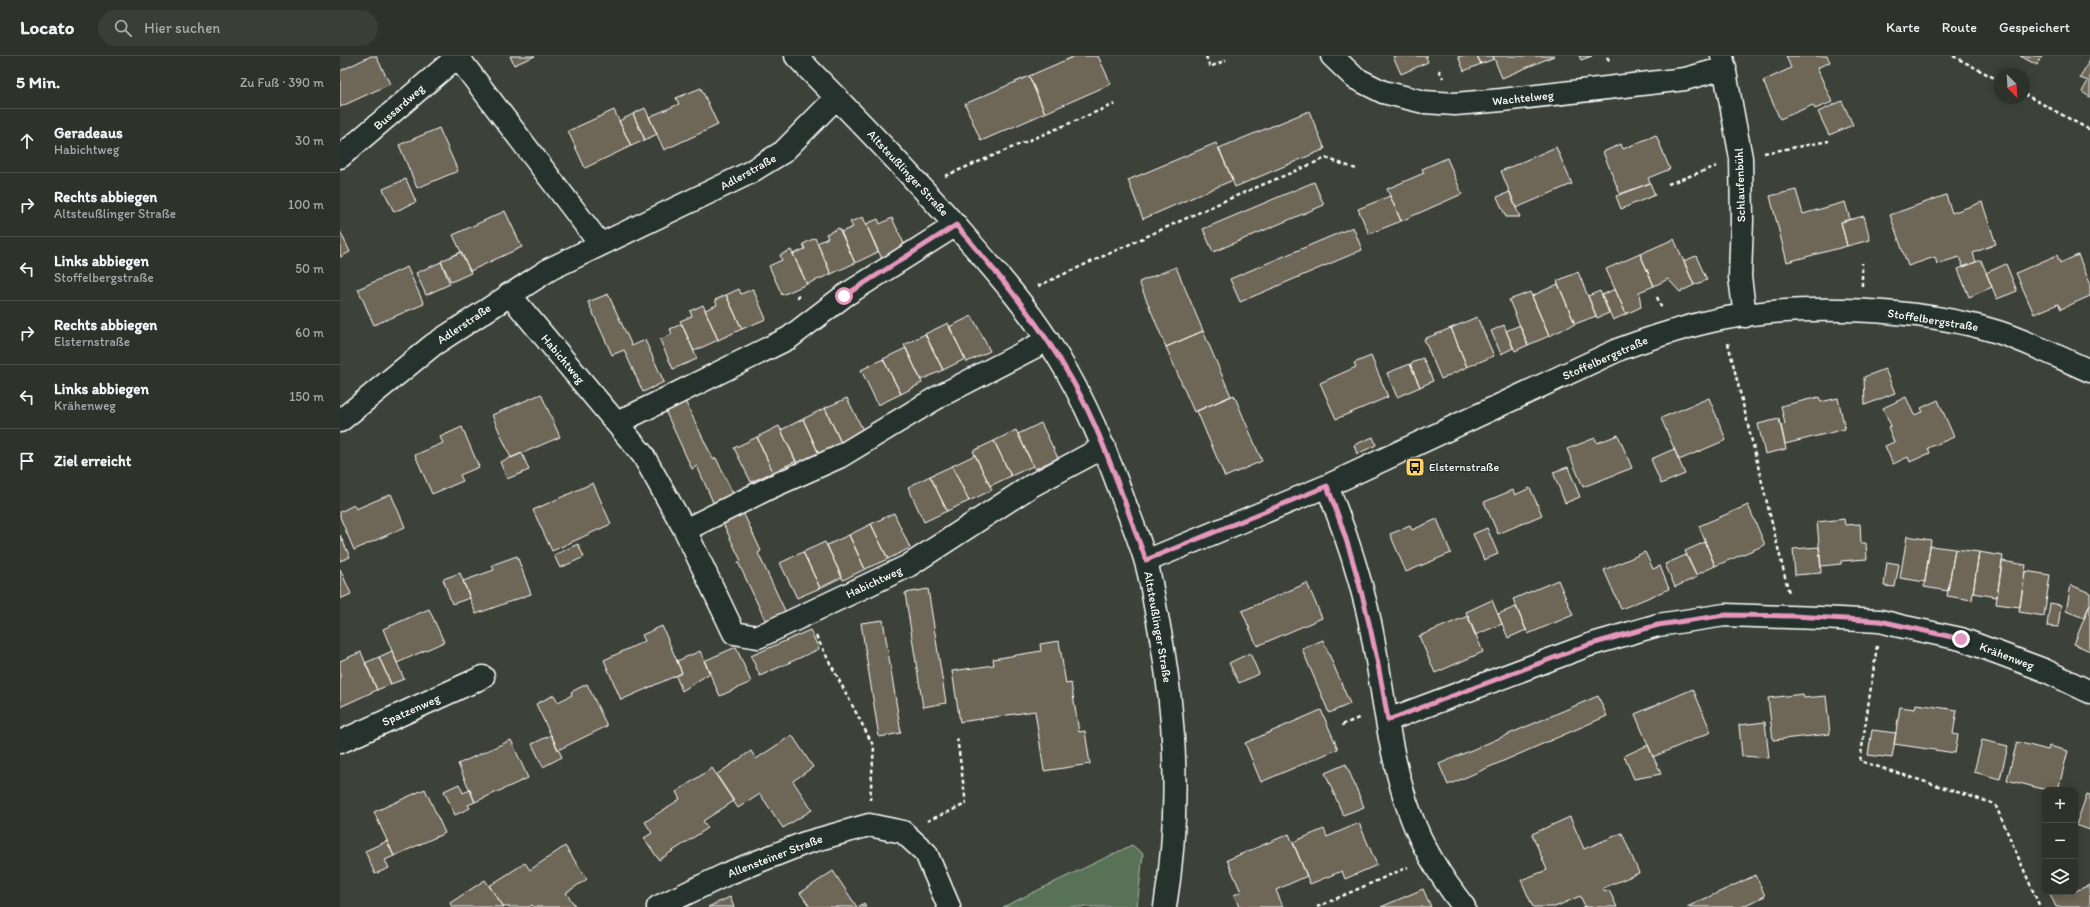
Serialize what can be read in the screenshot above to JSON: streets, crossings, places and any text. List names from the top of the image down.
{
  "streets": {
    "street": [
      "Wachtelweg",
      "Bussardweg",
      "Adlerstraße",
      "Altsteußlinger Straße",
      "Schlaufenbühl",
      "Stoffelbergstraße",
      "Habichtweg",
      "Krähenweg",
      "Spatzenweg",
      "Allensteiner Straße"
    ]
  },
  "crossings": [
    ["Wachtelweg", "Schlaufenbühl"],
    ["Adlerstraße", "Altsteußlinger Straße"],
    ["Adlerstraße", "Habichtweg"],
    ["Altsteußlinger Straße", "Stoffelbergstraße"],
    ["Altsteußlinger Straße", "Habichtweg"],
    ["Schlaufenbühl", "Stoffelbergstraße"]
  ],
  "places": {
    "bus stop": ["Elsternstraße"]
  },
  "north": "bottom right",
  "page": {
    "header": "Locato",
    "search": "Hier suchen",
    "nav": ["Karte", "Route", "Gespeichert"],
    "heading": ["5 Min.", "Zu Fuß · 390 m"],
    "list": [
      ["Geradeaus", "Habichtweg", "30 m"],
      ["Rechts abbiegen", "Altsteußlinger Straße", "100 m"],
      ["Links abbiegen", "Stoffelbergstraße", "50 m"],
      ["Rechts abbiegen", "Elsternstraße", "60 m"],
      ["Links abbiegen", "Krähenweg", "150 m"],
      "Ziel erreicht"
    ],
    "map_buttons": ["+", "−"]
  }
}
